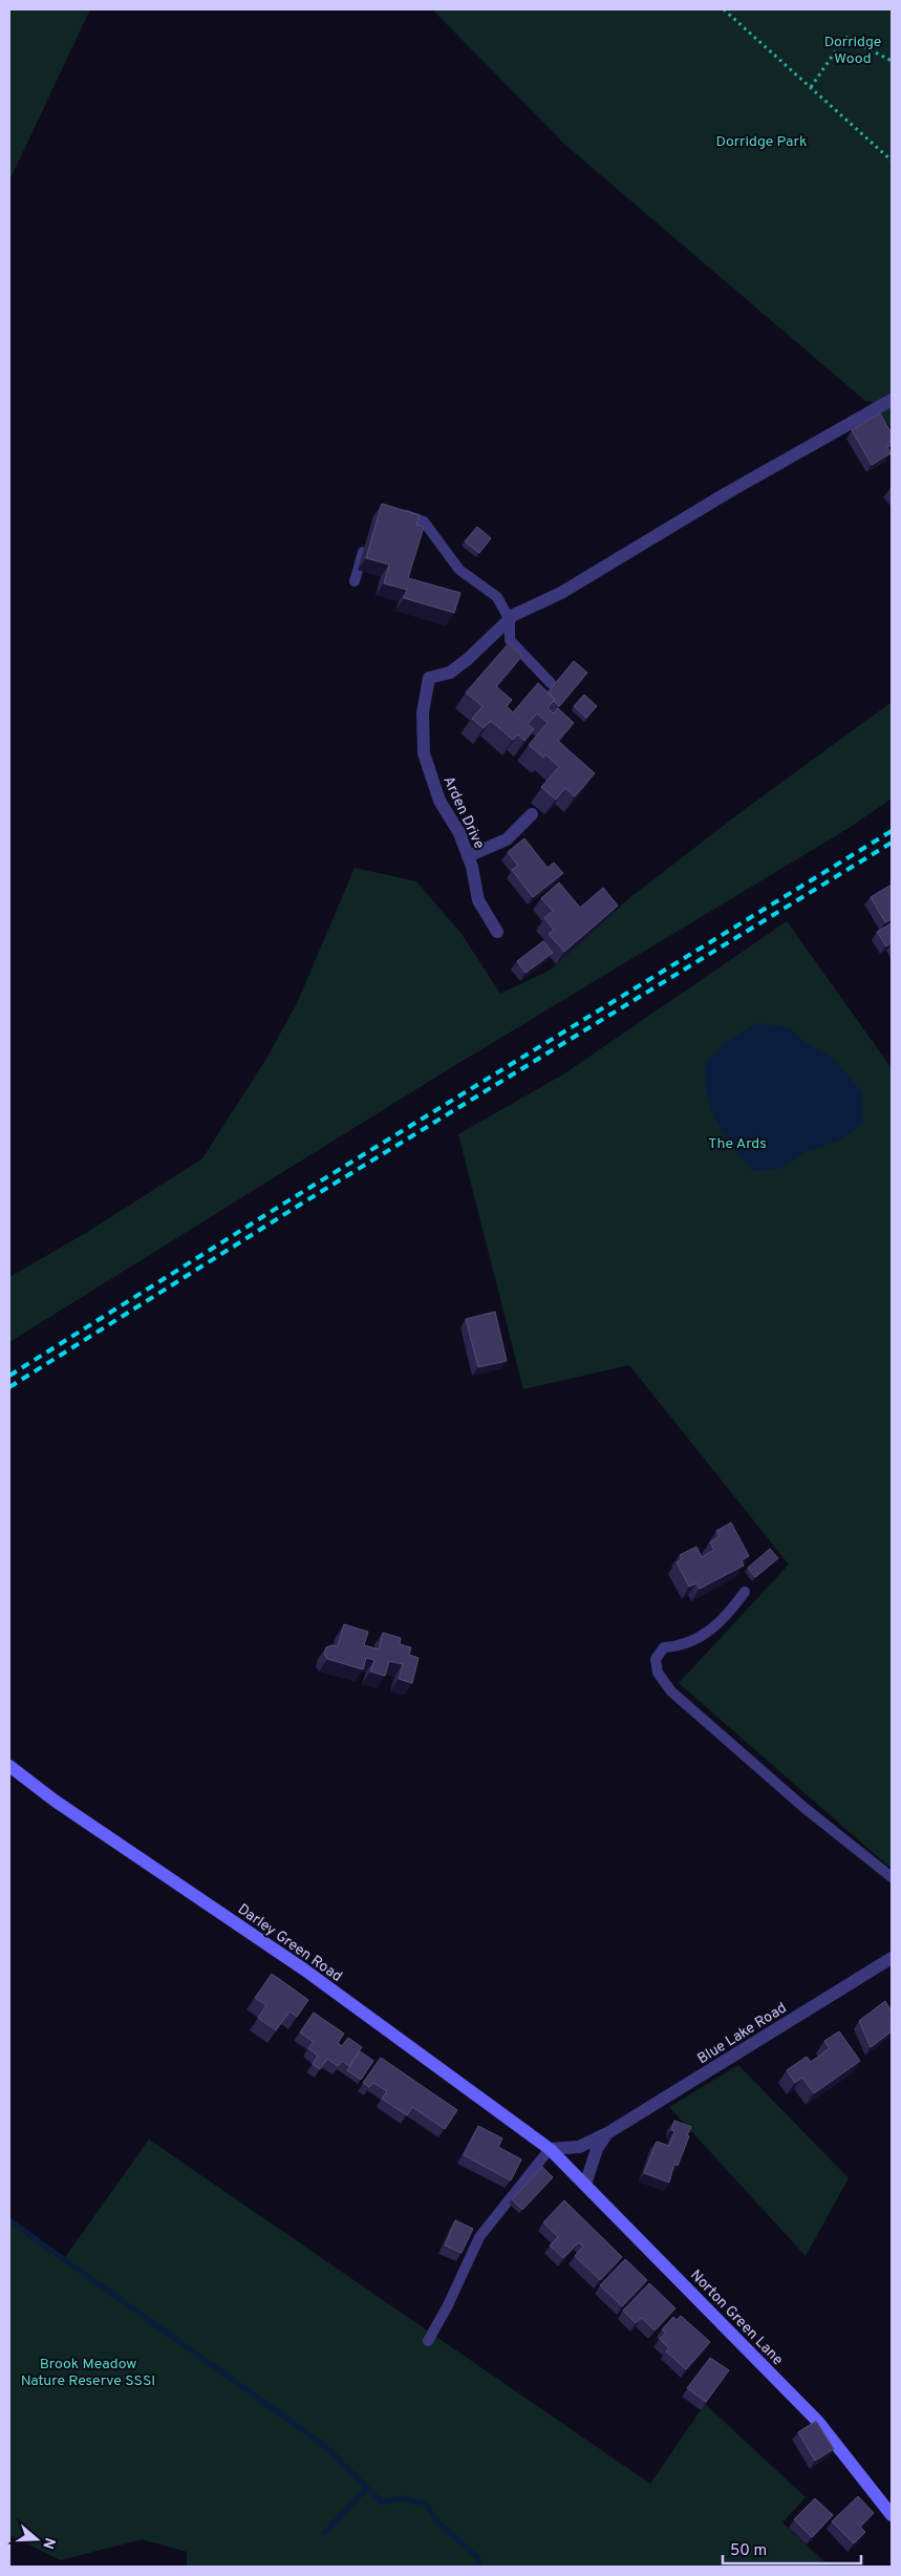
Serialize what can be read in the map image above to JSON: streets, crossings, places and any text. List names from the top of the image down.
{
  "streets": {
    "street": [
      "Arden Drive",
      "Darley Green Road",
      "Blue Lake Road",
      "Norton Green Lane"
    ]
  },
  "crossings": [
    ["Darley Green Road", "Blue Lake Road"],
    ["Darley Green Road", "Norton Green Lane"],
    ["Blue Lake Road", "Norton Green Lane"]
  ],
  "parks": [
    "Dorridge Wood",
    "Dorridge Park",
    "The Ards",
    "Brook Meadow Nature Reserve SSSI"
  ],
  "scale_bar": "50 m",
  "north": "right"
}
